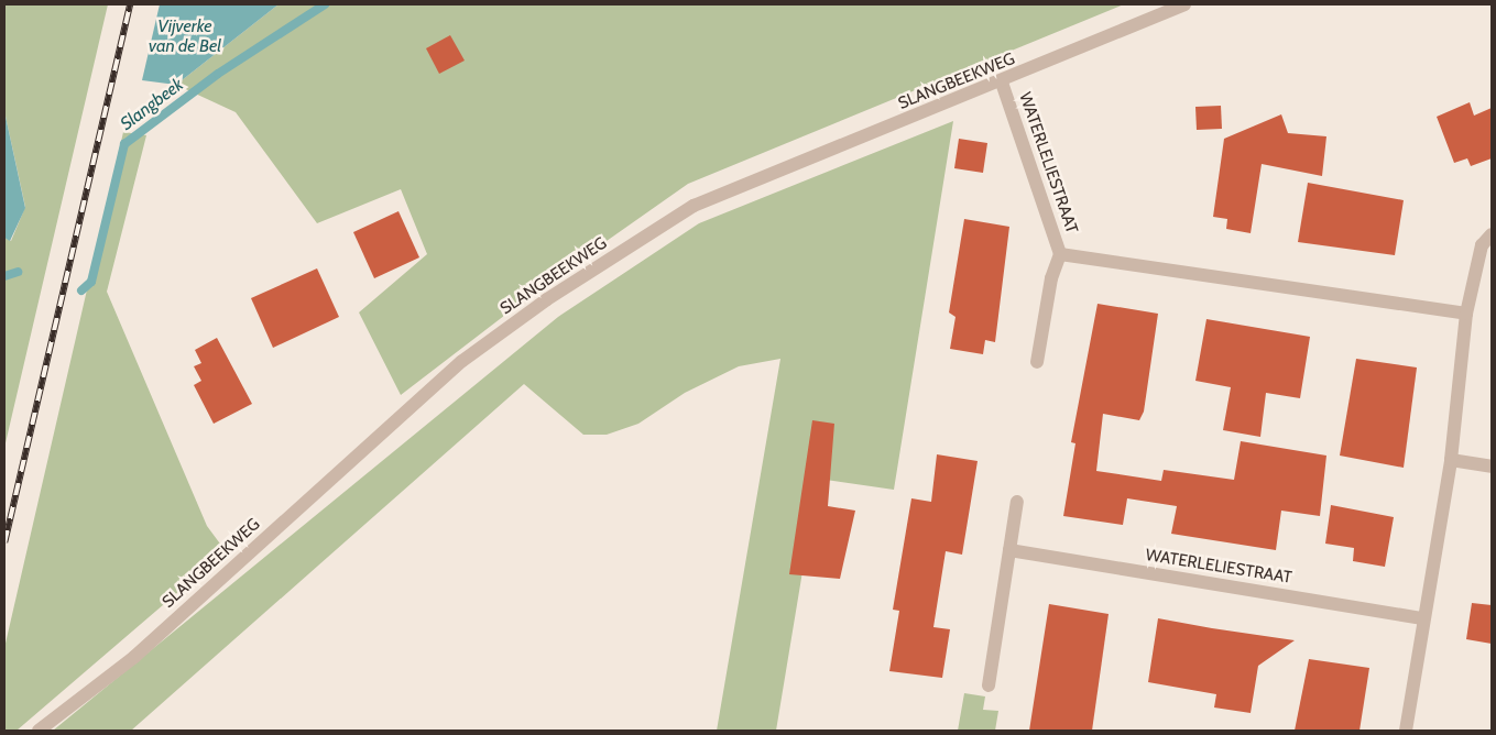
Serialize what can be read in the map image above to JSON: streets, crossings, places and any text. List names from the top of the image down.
{
  "streets": {
    "street": ["SLANGBEEKWEG", "WATERLELIESTRAAT"]
  },
  "crossings": [
    ["SLANGBEEKWEG", "WATERLELIESTRAAT"]
  ],
  "water": ["Vijverke van de Bel", "Slangbeek"]
}
